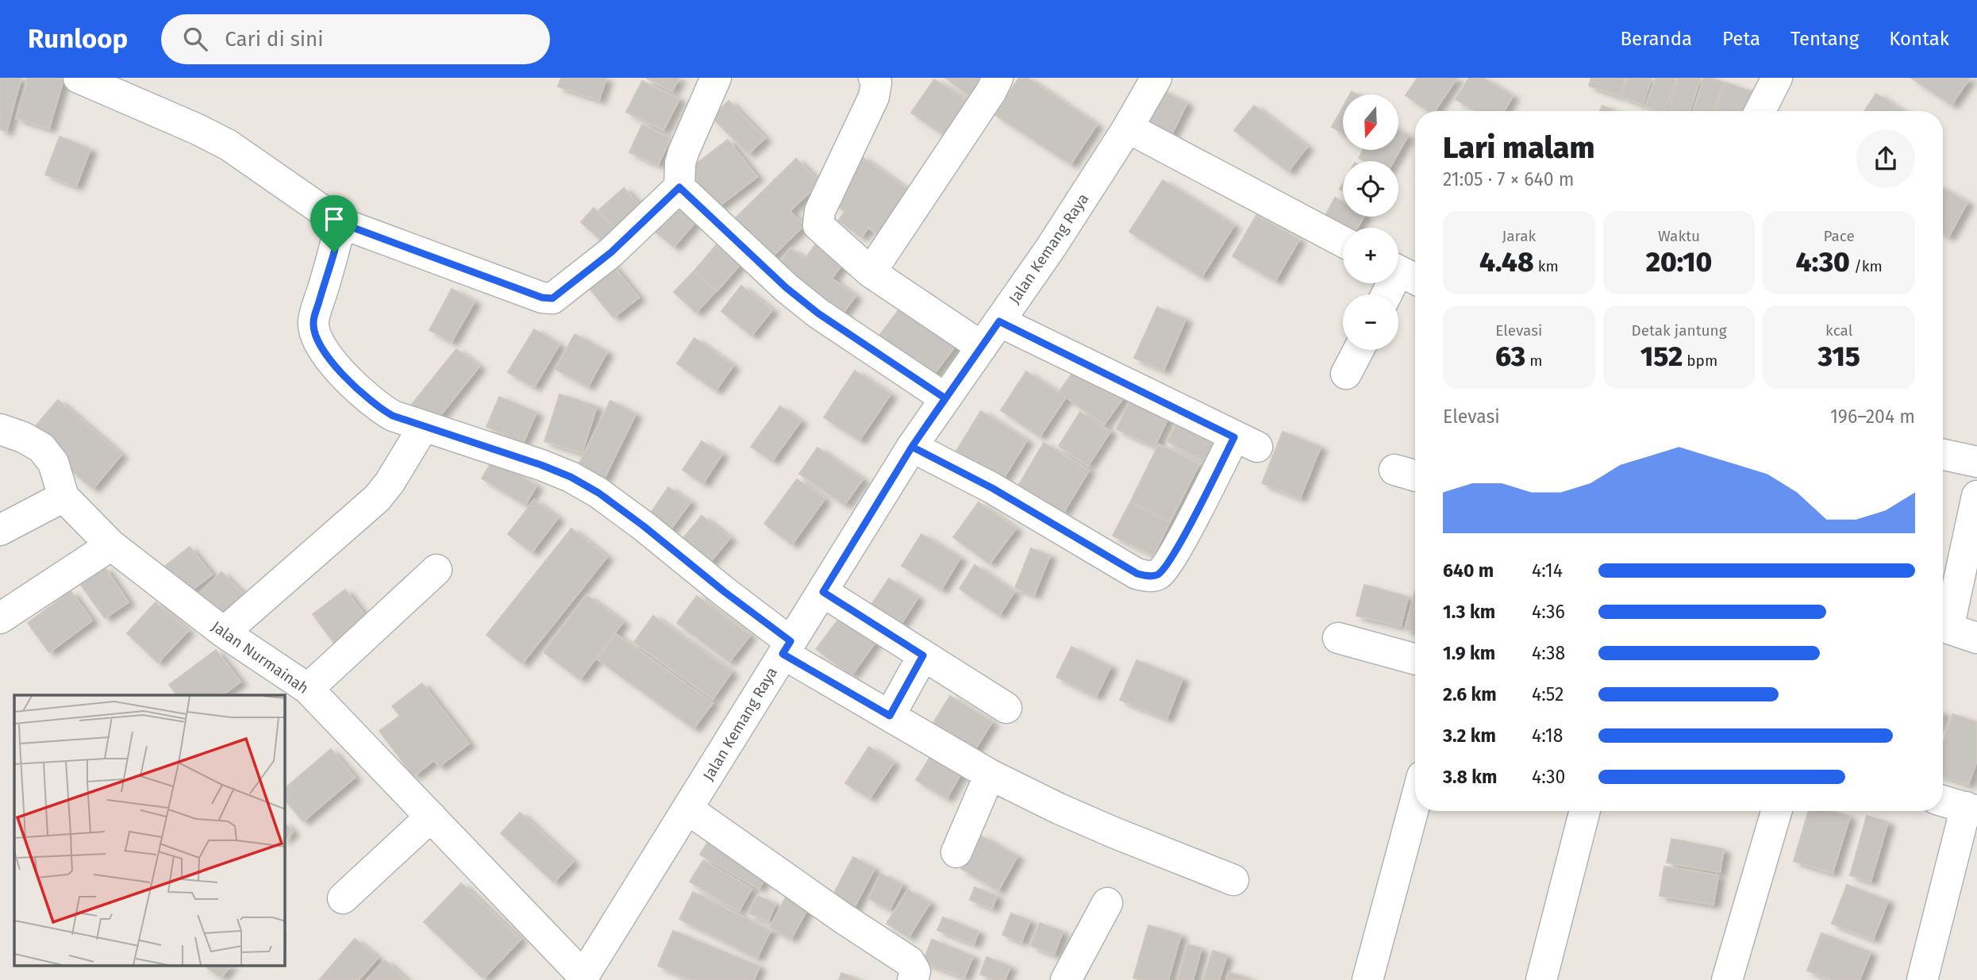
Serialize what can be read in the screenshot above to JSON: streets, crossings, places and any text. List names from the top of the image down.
{
  "streets": {
    "street": ["Jalan Kemang Raya", "Jalan Nurmainah"]
  },
  "crossings": [
    ["Jalan Kemang Raya", "Jalan Nurmainah"]
  ],
  "north": "bottom",
  "page": {
    "header": "Runloop",
    "search": "Cari di sini",
    "nav": [
      "Beranda",
      "Peta",
      "Tentang",
      "Kontak"
    ],
    "map_buttons": ["+", "−"],
    "heading": ["Lari malam", "21:05 · 7 × 640 m"],
    "stats": [
      ["Jarak", "4.48 km"],
      ["Waktu", "20:10"],
      ["Pace", "4:30 /km"],
      ["Elevasi", "63 m"],
      ["Detak jantung", "152 bpm"],
      ["kcal", "315"]
    ],
    "chart": ["Elevasi", "196–204 m"],
    "list": [
      {
        "name": "640 m",
        "note": "4:14"
      },
      {
        "name": "1.3 km",
        "note": "4:36"
      },
      {
        "name": "1.9 km",
        "note": "4:38"
      },
      {
        "name": "2.6 km",
        "note": "4:52"
      },
      {
        "name": "3.2 km",
        "note": "4:18"
      },
      {
        "name": "3.8 km",
        "note": "4:30"
      }
    ]
  }
}
